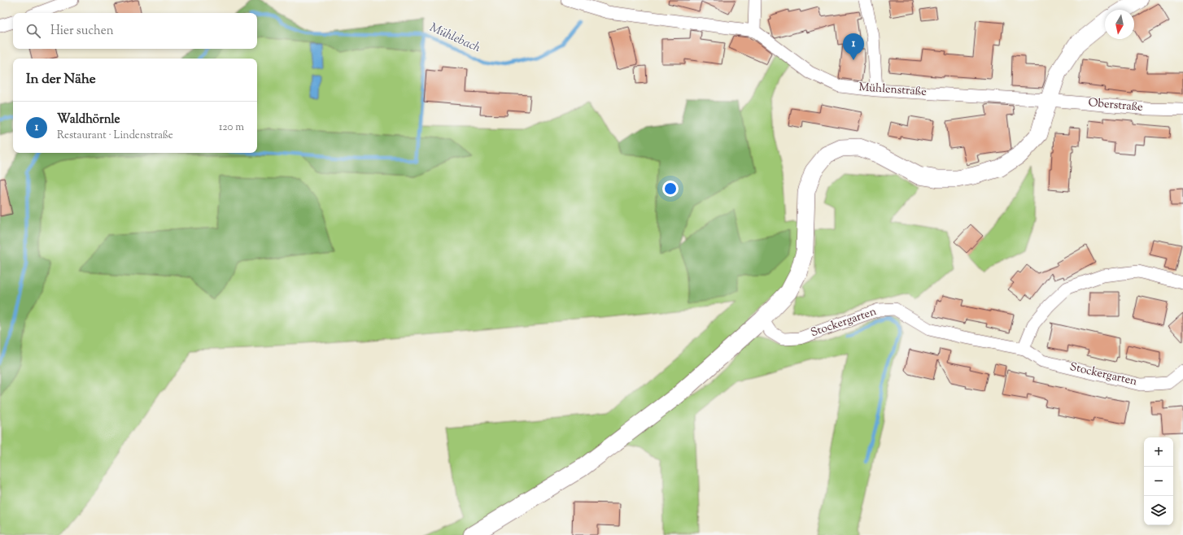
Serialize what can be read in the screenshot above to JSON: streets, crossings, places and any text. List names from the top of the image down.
{
  "streets": {
    "street": ["Mühlenstraße", "Oberstraße", "Stockergarten"]
  },
  "crossings": [
    ["Mühlenstraße", "Oberstraße"]
  ],
  "water": ["Mühlebach"],
  "north": "bottom",
  "page": {
    "search": "Hier suchen",
    "pins": "1",
    "heading": "In der Nähe",
    "list": [
      {
        "mark": "1",
        "name": "Waldhörnle",
        "note": "Restaurant · Lindenstraße",
        "value": "120 m"
      }
    ],
    "map_buttons": ["+", "−"]
  }
}
